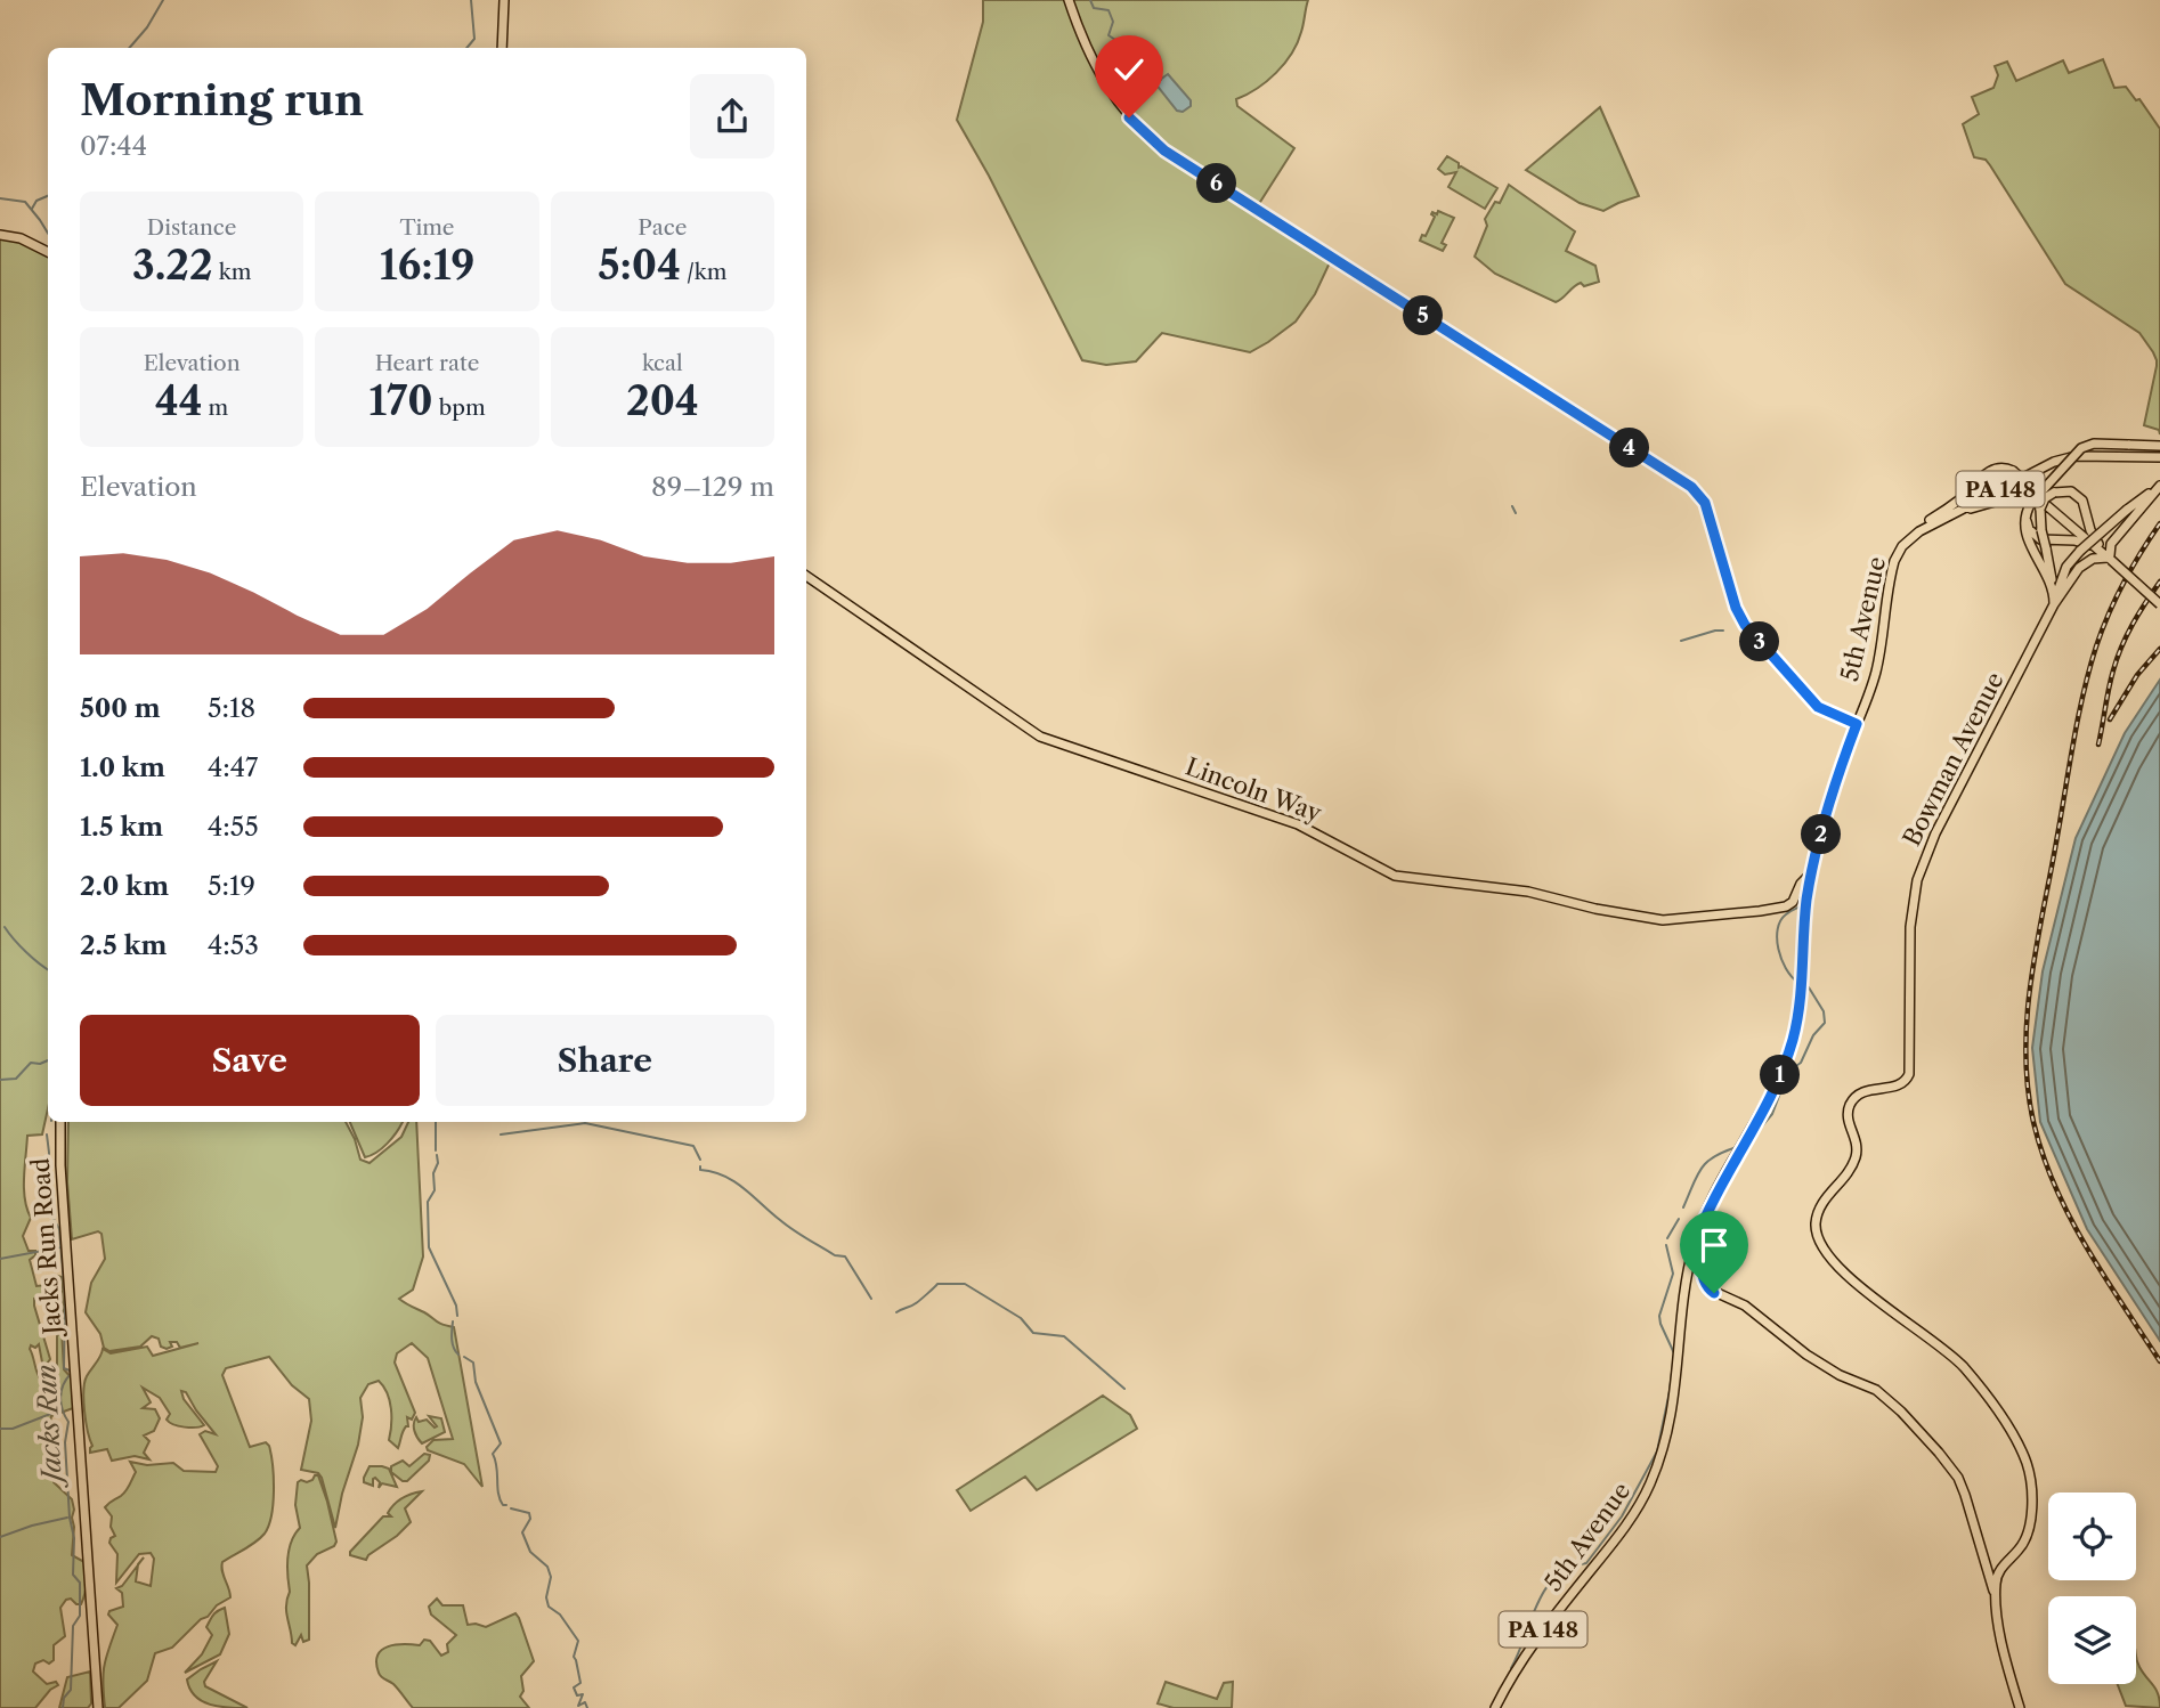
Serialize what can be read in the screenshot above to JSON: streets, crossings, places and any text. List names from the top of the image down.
{
  "streets": {
    "main road": [
      "PA 148",
      "5th Avenue",
      "Bowman Avenue",
      "Lincoln Way",
      "Jacks Run Road"
    ]
  },
  "crossings": [
    ["5th Avenue", "Lincoln Way"]
  ],
  "water": ["Jacks Run"],
  "page": {
    "heading": ["Morning run", "07:44"],
    "pins": [
      "6",
      "5",
      "4",
      "3",
      "2",
      "1"
    ],
    "stats": [
      ["Distance", "3.22 km"],
      ["Time", "16:19"],
      ["Pace", "5:04 /km"],
      ["Elevation", "44 m"],
      ["Heart rate", "170 bpm"],
      ["kcal", "204"]
    ],
    "chart": ["Elevation", "89–129 m"],
    "list": [
      {
        "name": "500 m",
        "note": "5:18"
      },
      {
        "name": "1.0 km",
        "note": "4:47"
      },
      {
        "name": "1.5 km",
        "note": "4:55"
      },
      {
        "name": "2.0 km",
        "note": "5:19"
      },
      {
        "name": "2.5 km",
        "note": "4:53"
      }
    ],
    "buttons": ["Save", "Share"]
  }
}
